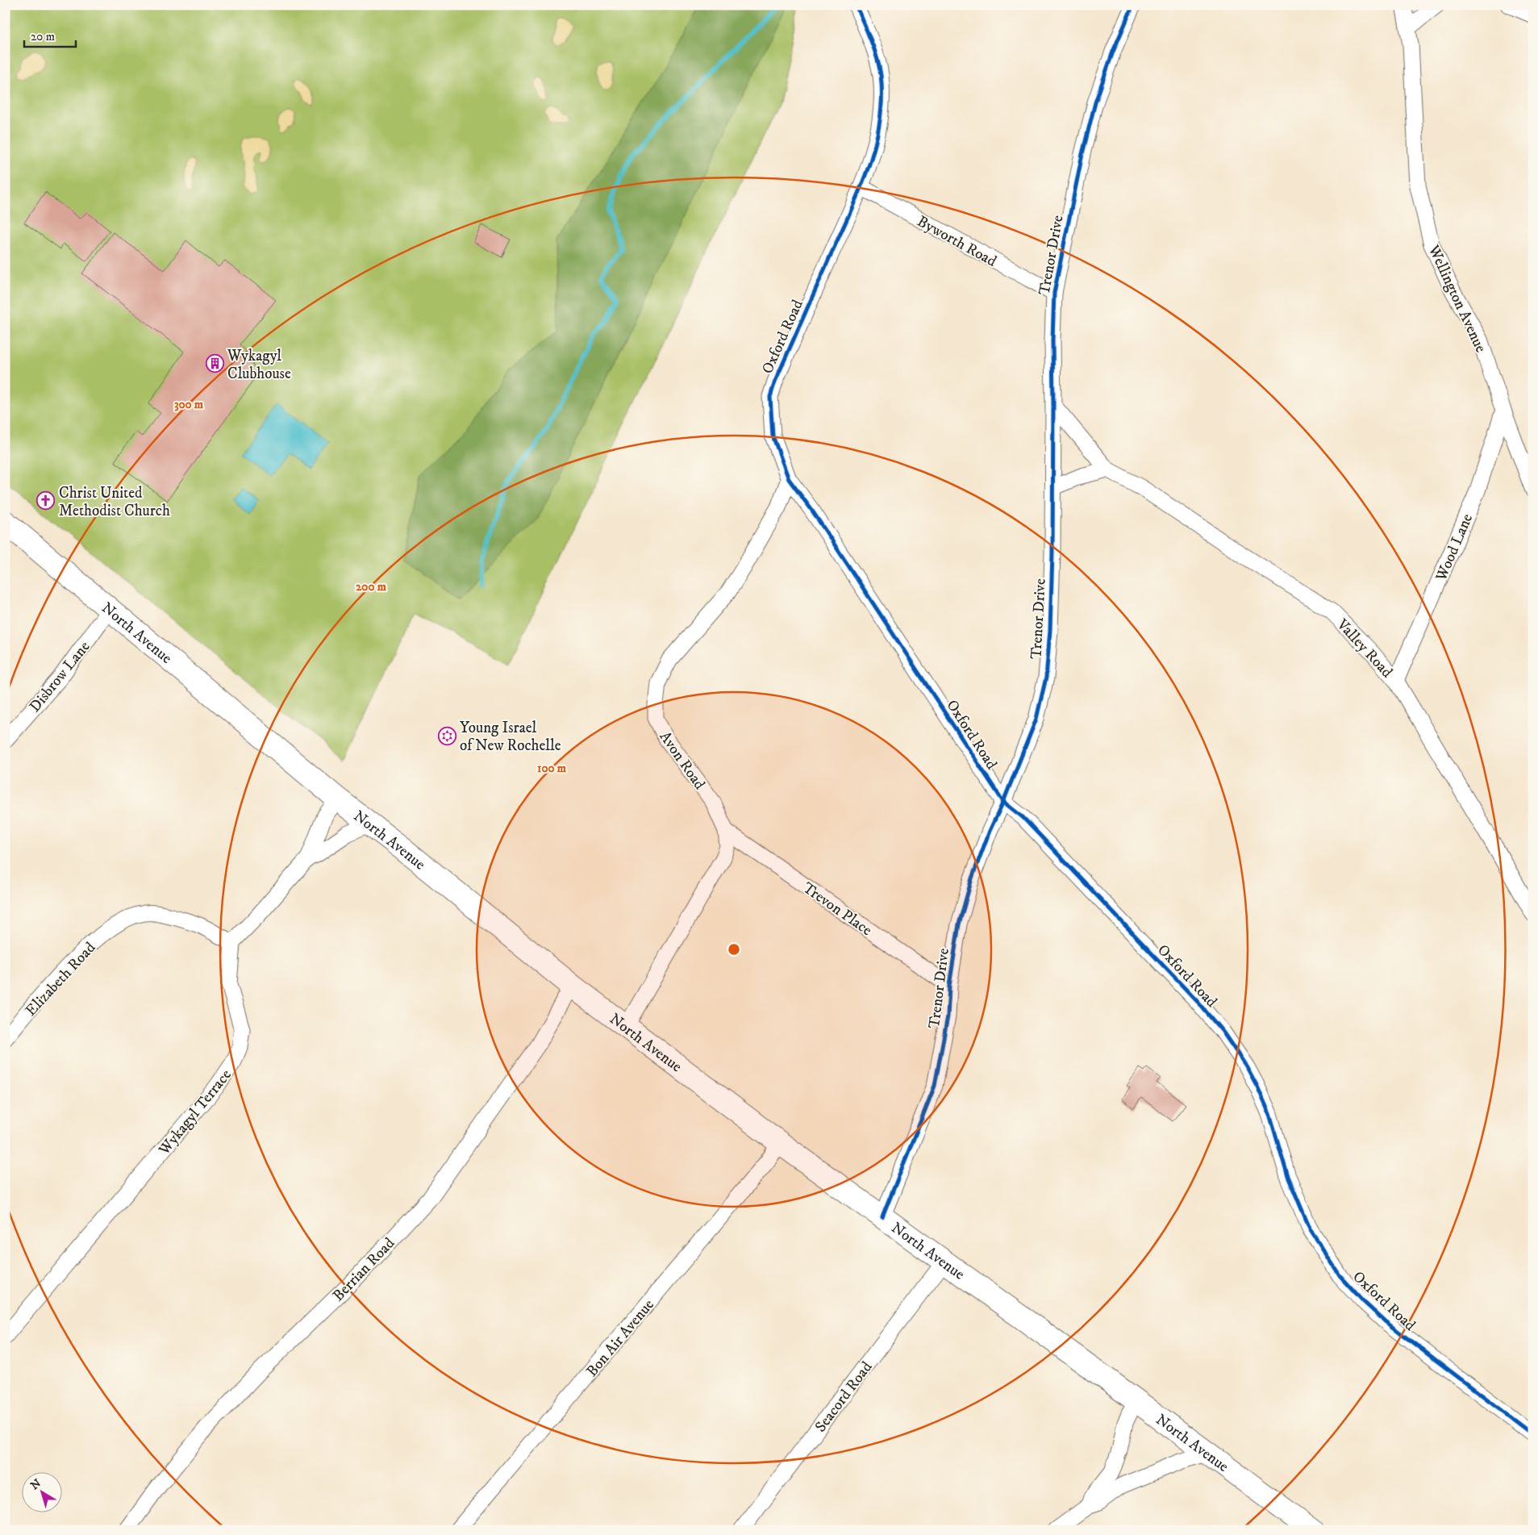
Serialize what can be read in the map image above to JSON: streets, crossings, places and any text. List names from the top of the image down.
{
  "streets": {
    "main road": ["North Avenue"],
    "street": [
      "Byworth Road",
      "Trenor Drive",
      "Wellington Avenue",
      "Oxford Road",
      "Wood Lane",
      "Valley Road",
      "Disbrow Lane",
      "Avon Road",
      "Trevon Place",
      "Elizabeth Road",
      "Wykagyl Terrace",
      "Berrian Road",
      "Bon Air Avenue",
      "Seacord Road"
    ]
  },
  "crossings": [
    ["Byworth Road", "Trenor Drive"],
    ["Byworth Road", "Oxford Road"],
    ["Trenor Drive", "Oxford Road"],
    ["Trenor Drive", "North Avenue"],
    ["Trenor Drive", "Valley Road"],
    ["Trenor Drive", "Trevon Place"],
    ["Wellington Avenue", "Wood Lane"],
    ["Oxford Road", "Avon Road"],
    ["Wood Lane", "Valley Road"],
    ["North Avenue", "Disbrow Lane"],
    ["North Avenue", "Avon Road"],
    ["North Avenue", "Berrian Road"],
    ["North Avenue", "Bon Air Avenue"],
    ["North Avenue", "Seacord Road"],
    ["Avon Road", "Trevon Place"],
    ["Elizabeth Road", "Wykagyl Terrace"]
  ],
  "places": {
    "building": ["Wykagyl Clubhouse"],
    "church": ["Christ United Methodist Church"],
    "synagogue": ["Young Israel of New Rochelle"]
  },
  "scale_bar": "20 m",
  "north": "top left",
  "rings": ["300 m", "200 m", "100 m"]
}
